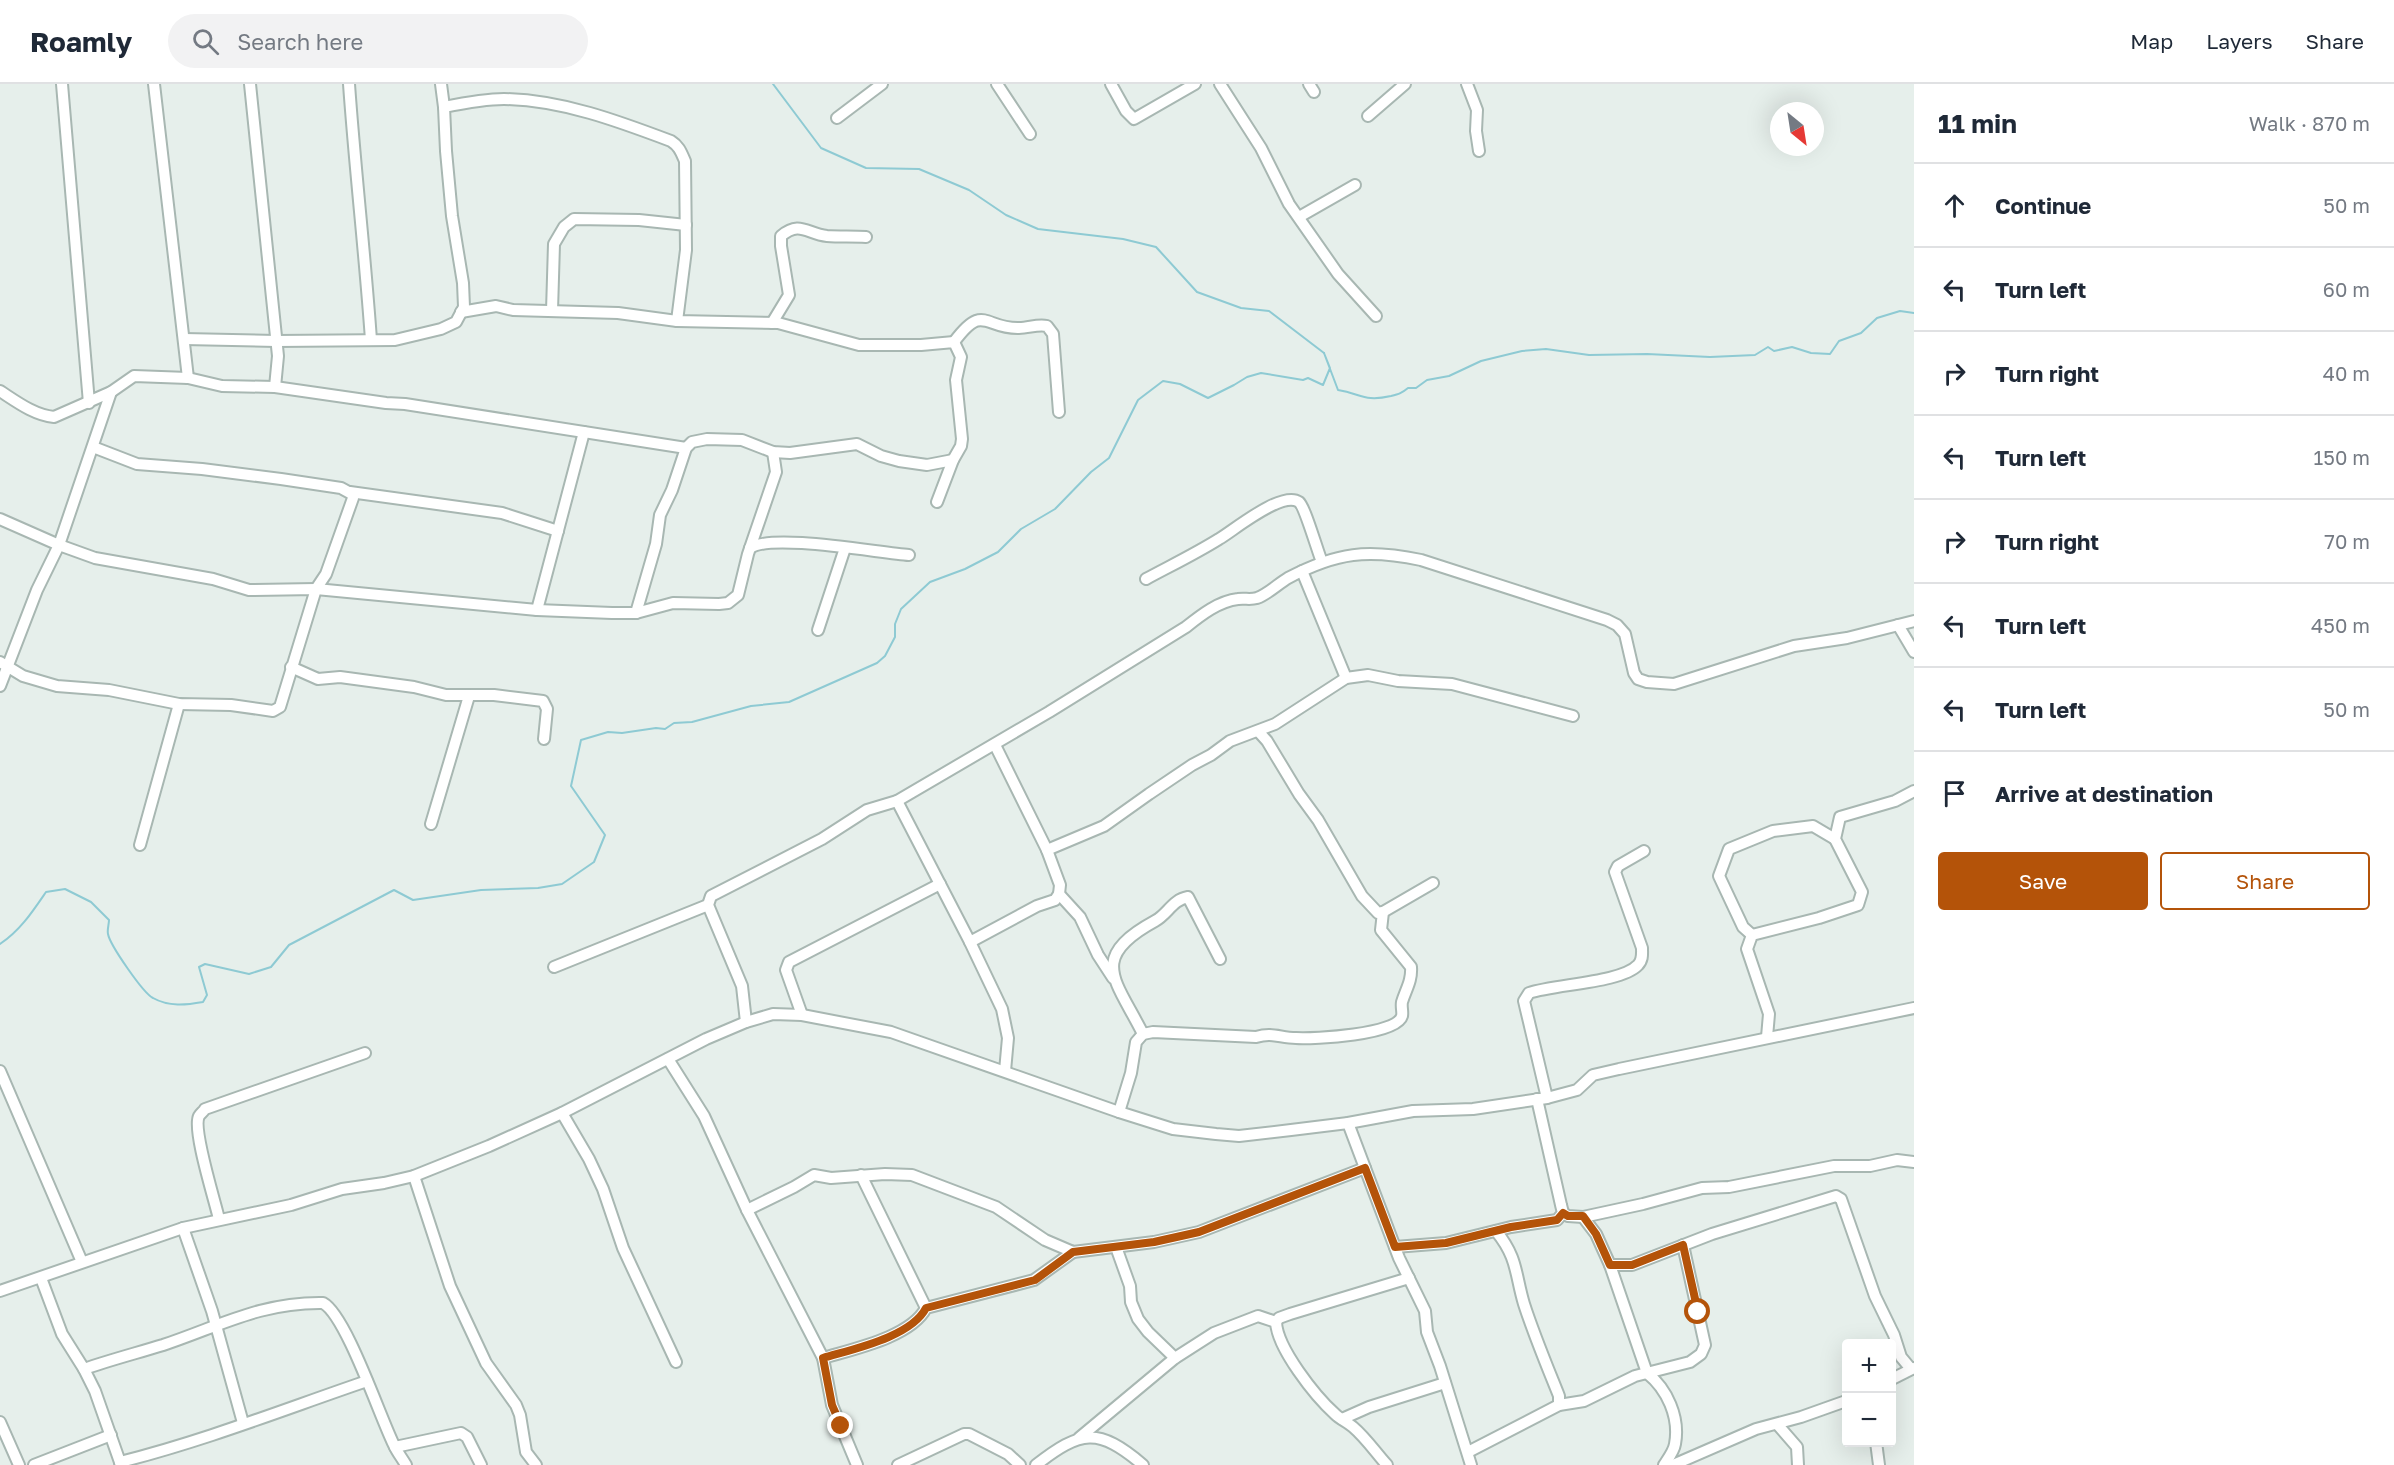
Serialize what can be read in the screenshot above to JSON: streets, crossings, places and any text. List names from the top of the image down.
{
  "north": "bottom right",
  "page": {
    "header": "Roamly",
    "search": "Search here",
    "nav": ["Map", "Layers", "Share"],
    "heading": ["11 min", "Walk · 870 m"],
    "list": [
      ["Continue", "50 m"],
      ["Turn left", "60 m"],
      ["Turn right", "40 m"],
      ["Turn left", "150 m"],
      ["Turn right", "70 m"],
      ["Turn left", "450 m"],
      ["Turn left", "50 m"],
      "Arrive at destination"
    ],
    "buttons": ["Save", "Share"],
    "map_buttons": ["+", "−"]
  }
}
